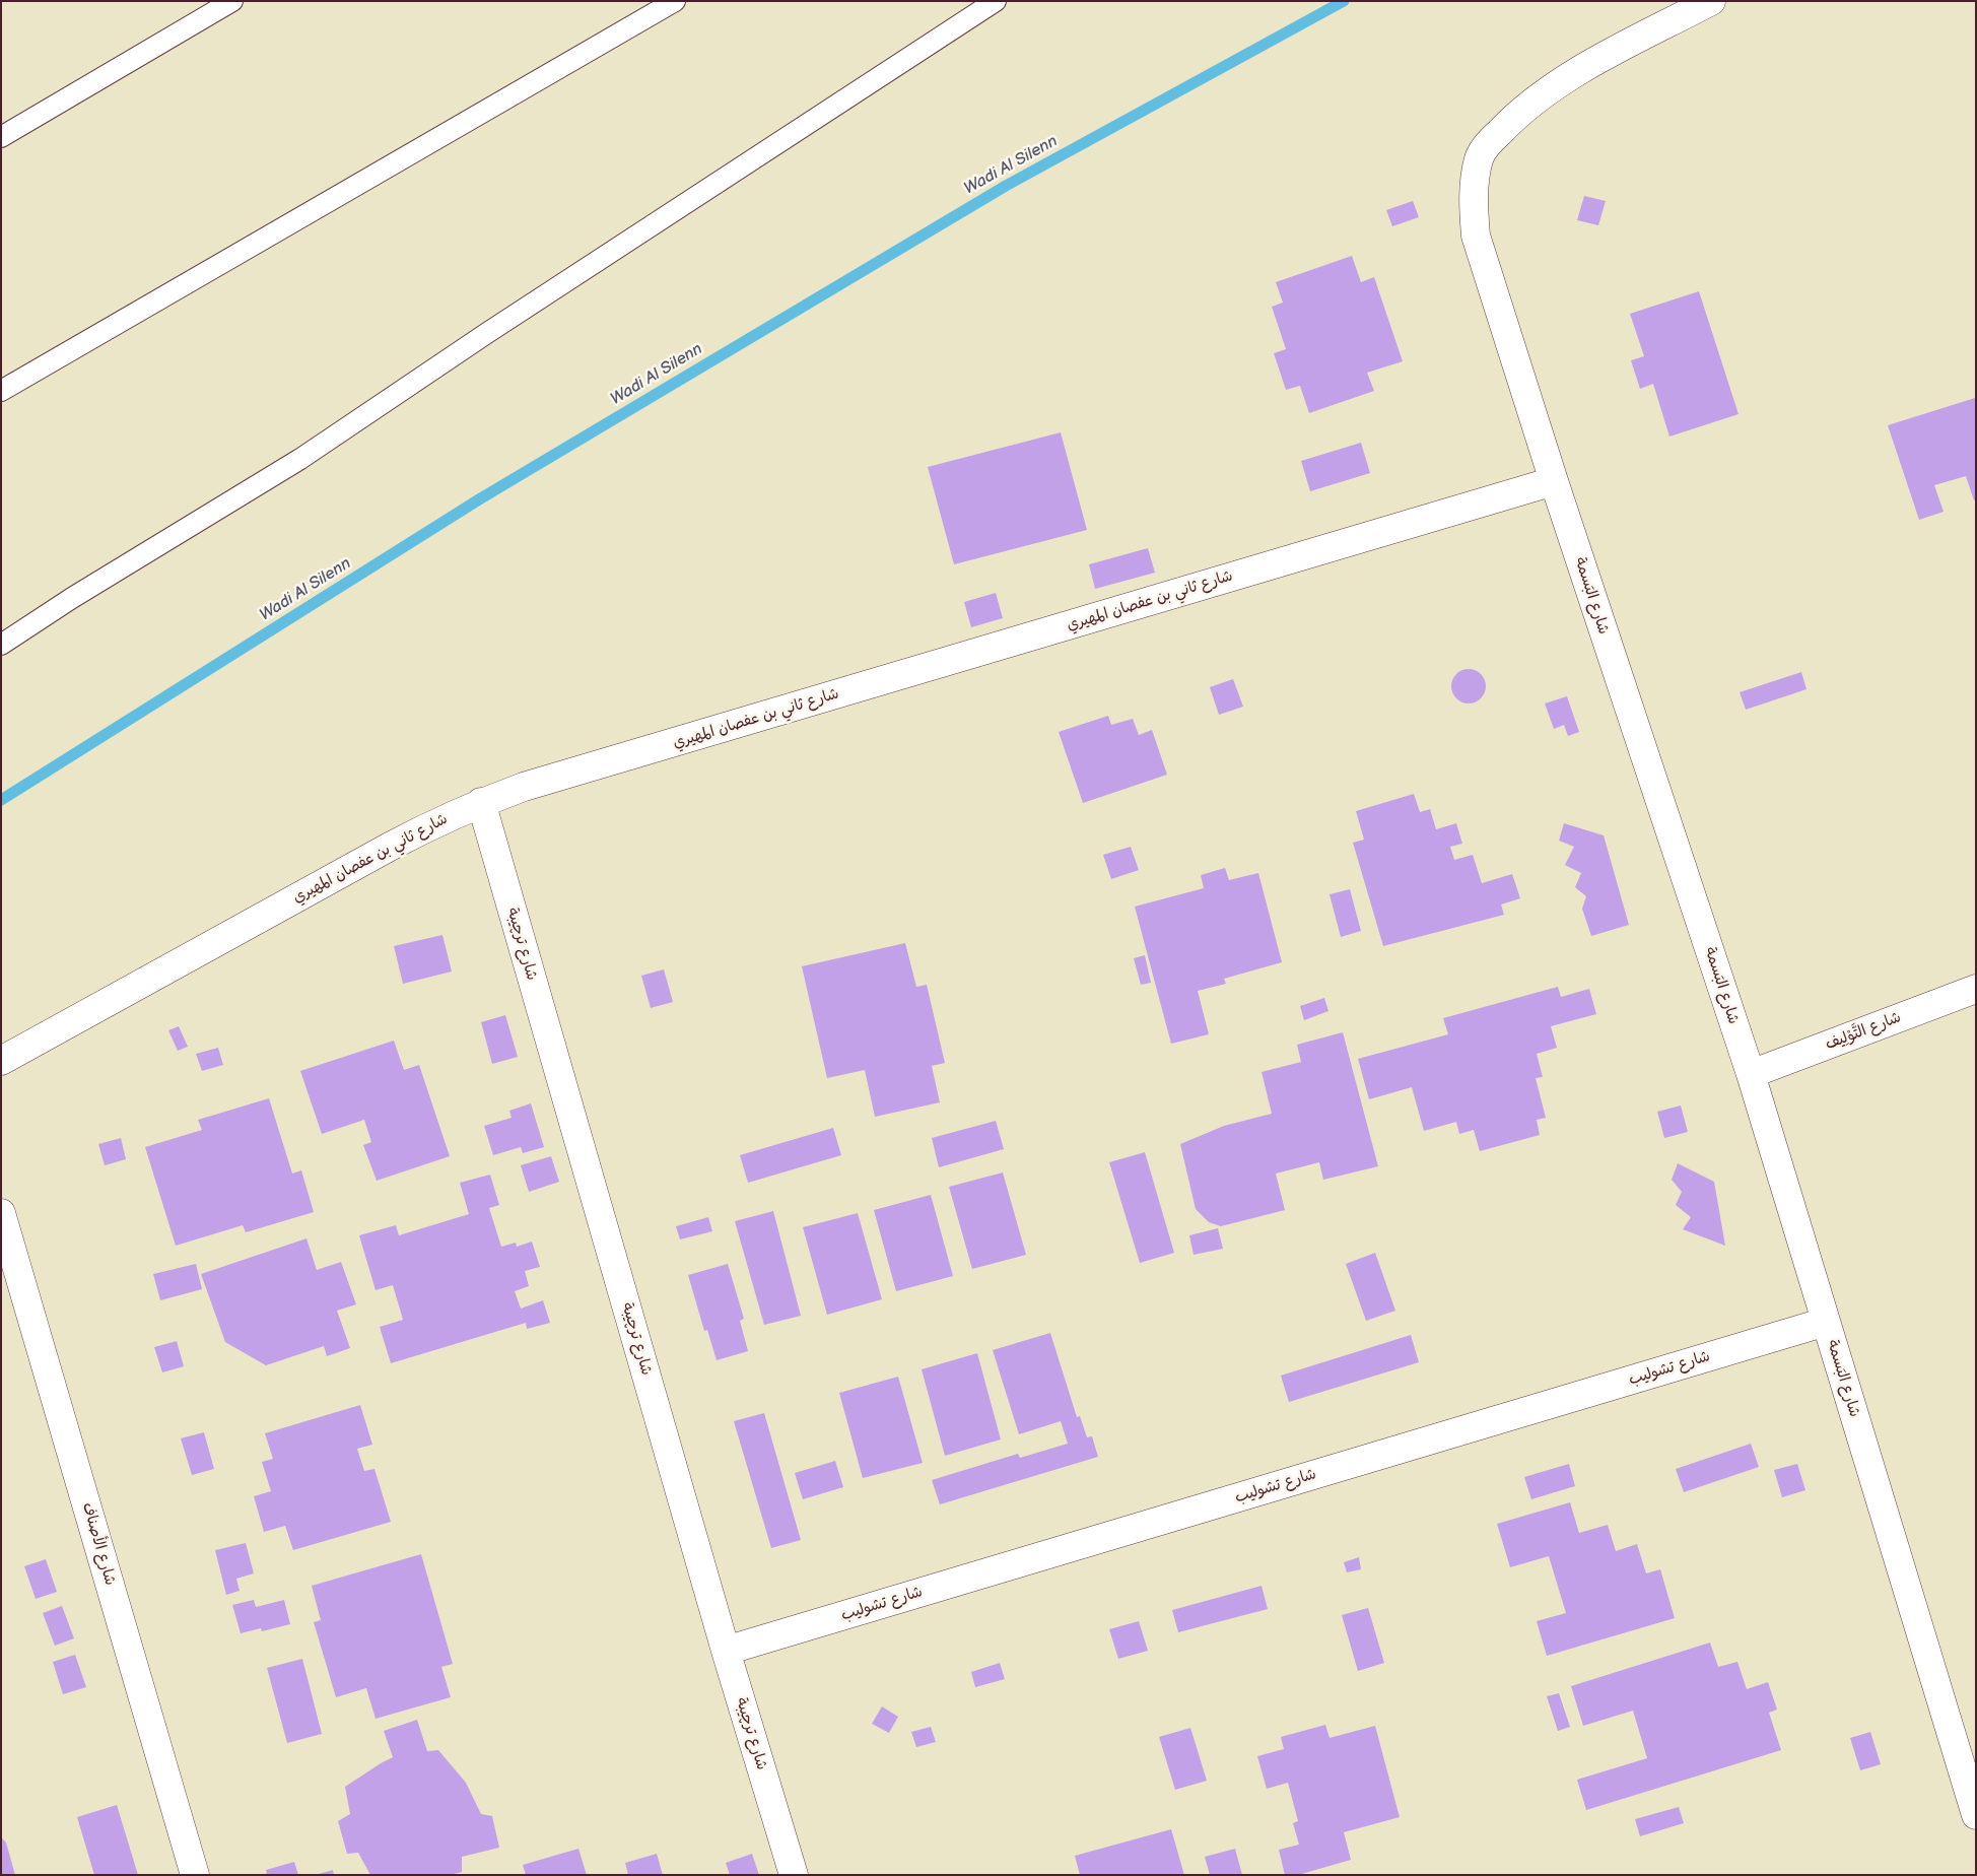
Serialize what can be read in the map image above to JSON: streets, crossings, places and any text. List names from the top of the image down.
{
  "streets": {
    "street": [
      "شارع البَسمة",
      "شارع ثاني بن عفصان المهيري",
      "شارع ترچيبة",
      "شارع التَّوْلِيف",
      "شارع تشوليب",
      "شارع الأصناف"
    ]
  },
  "crossings": [
    ["شارع البَسمة", "شارع ثاني بن عفصان المهيري"],
    ["شارع البَسمة", "شارع التَّوْلِيف"],
    ["شارع البَسمة", "شارع تشوليب"],
    ["شارع ثاني بن عفصان المهيري", "شارع ترچيبة"],
    ["شارع ترچيبة", "شارع تشوليب"]
  ],
  "water": ["Wadi Al Silenn"]
}
